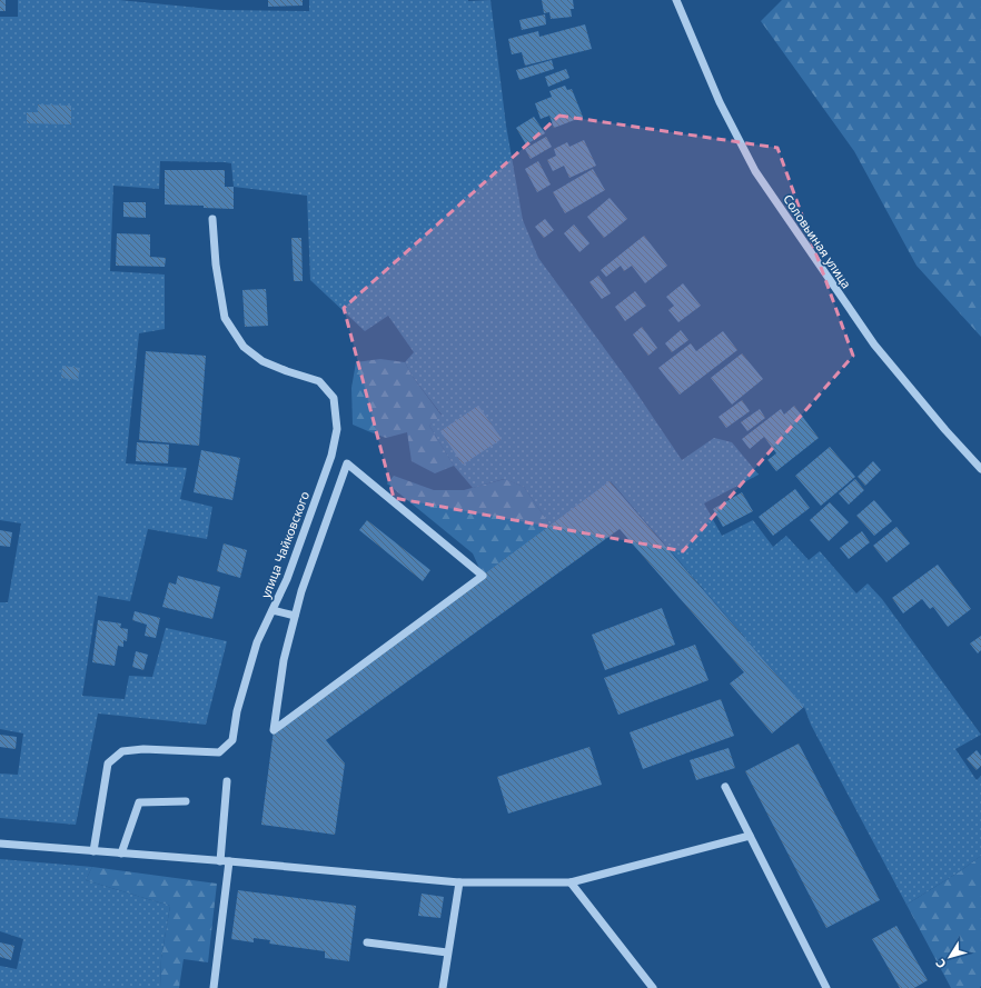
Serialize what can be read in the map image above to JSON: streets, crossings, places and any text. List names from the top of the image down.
{
  "streets": {
    "street": ["Соловьиная улица", "улица Чайковского"]
  },
  "north": "bottom left"
}
